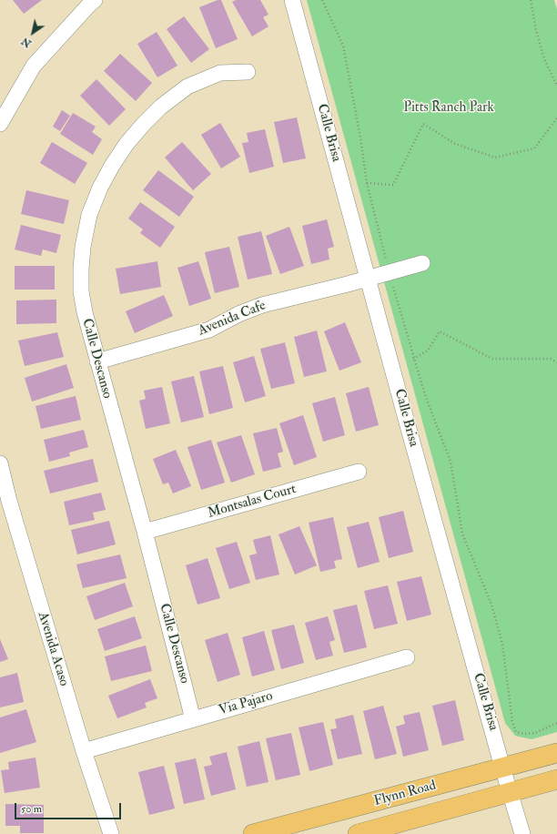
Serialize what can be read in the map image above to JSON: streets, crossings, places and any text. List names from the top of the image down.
{
  "streets": {
    "main road": ["Flynn Road"],
    "street": [
      "Calle Brisa",
      "Avenida Cafe",
      "Calle Descanso",
      "Montsalas Court",
      "Avenida Acaso",
      "Via Pajaro"
    ]
  },
  "crossings": [
    ["Calle Brisa", "Avenida Cafe"],
    ["Calle Brisa", "Flynn Road"],
    ["Avenida Cafe", "Calle Descanso"],
    ["Calle Descanso", "Montsalas Court"],
    ["Calle Descanso", "Via Pajaro"],
    ["Avenida Acaso", "Via Pajaro"]
  ],
  "parks": ["Pitts Ranch Park"],
  "scale_bar": "50 m",
  "north": "bottom left"
}
